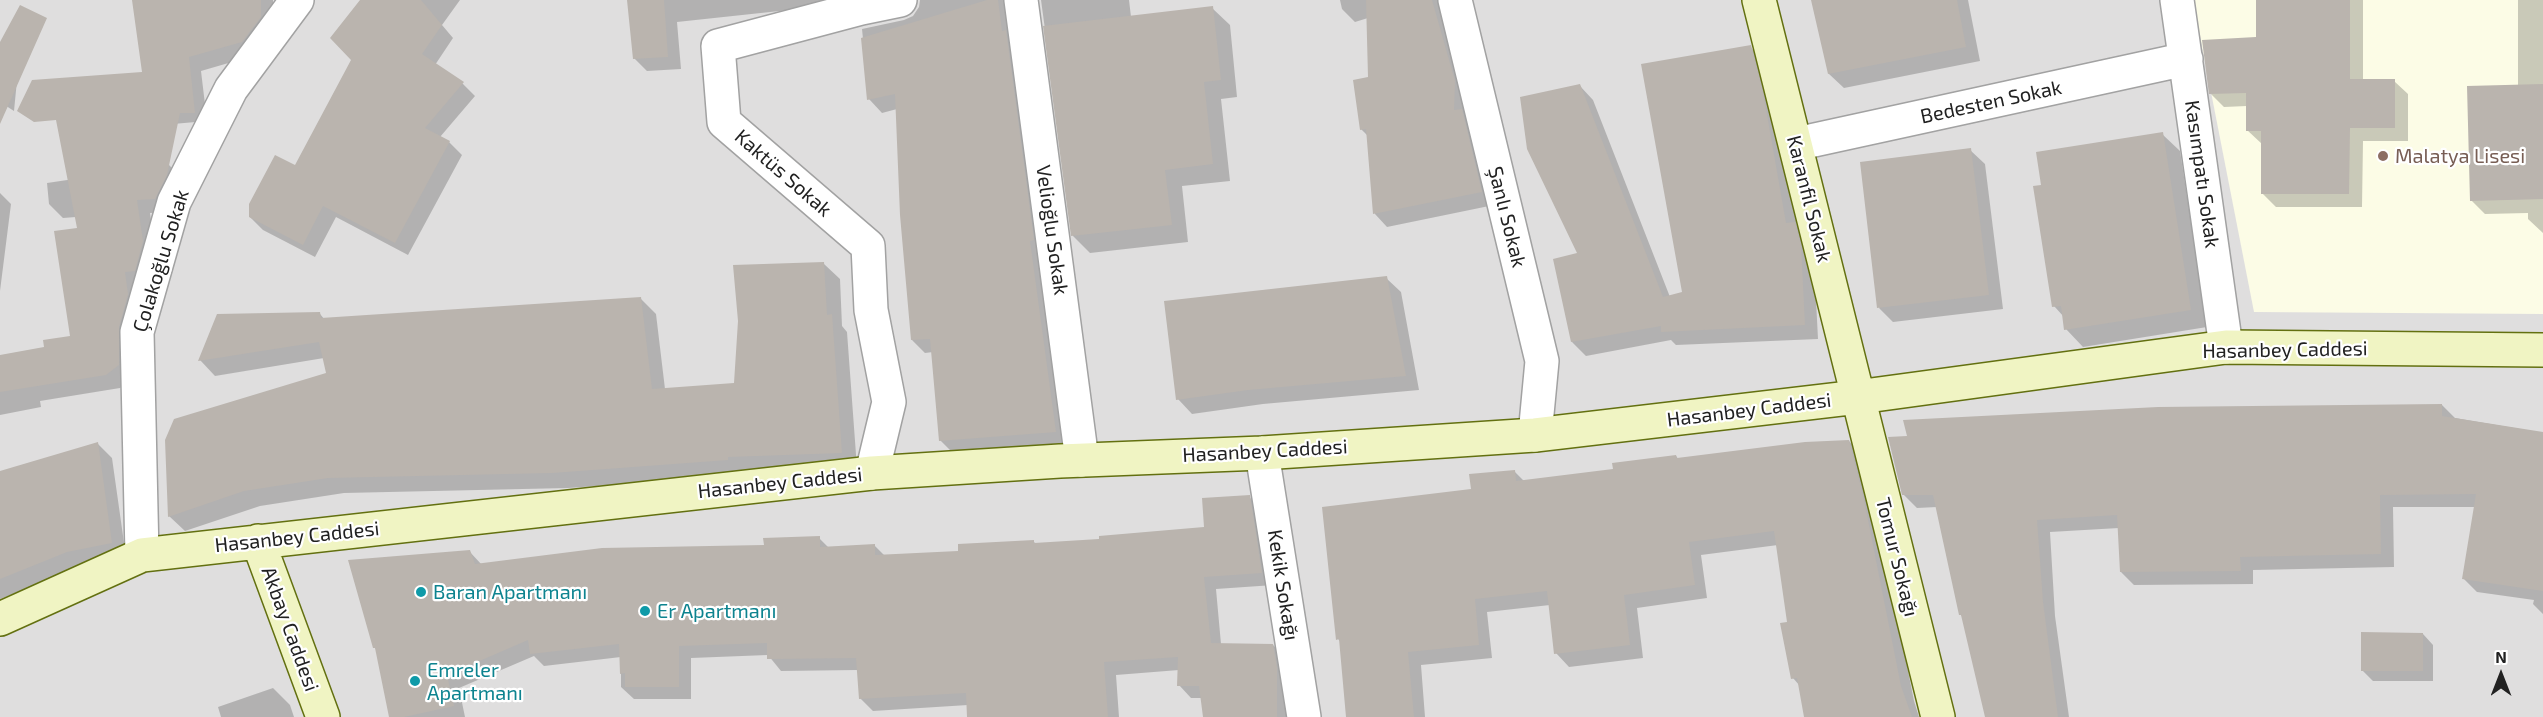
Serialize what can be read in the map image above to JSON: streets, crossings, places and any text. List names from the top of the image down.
{
  "streets": {
    "main road": [
      "Karanfil Sokak",
      "Hasanbey Caddesi",
      "Tomur Sokağı",
      "Akbay Caddesi"
    ],
    "street": [
      "Bedesten Sokak",
      "Kaktüs Sokak",
      "Kasımpatı Sokak",
      "Şanlı Sokak",
      "Velioğlu Sokak",
      "Çolakoğlu Sokak",
      "Kekik Sokağı"
    ]
  },
  "crossings": [
    ["Bedesten Sokak", "Kasımpatı Sokak"],
    ["Bedesten Sokak", "Karanfil Sokak"],
    ["Kaktüs Sokak", "Hasanbey Caddesi"],
    ["Kasımpatı Sokak", "Hasanbey Caddesi"],
    ["Karanfil Sokak", "Hasanbey Caddesi"],
    ["Karanfil Sokak", "Tomur Sokağı"],
    ["Şanlı Sokak", "Hasanbey Caddesi"],
    ["Velioğlu Sokak", "Hasanbey Caddesi"],
    ["Çolakoğlu Sokak", "Hasanbey Caddesi"],
    ["Hasanbey Caddesi", "Tomur Sokağı"],
    ["Hasanbey Caddesi", "Kekik Sokağı"],
    ["Hasanbey Caddesi", "Akbay Caddesi"]
  ],
  "places": [
    "Malatya Lisesi",
    "Baran Apartmanı",
    "Er Apartmanı",
    "Emreler Apartmanı"
  ],
  "north": "top"
}
